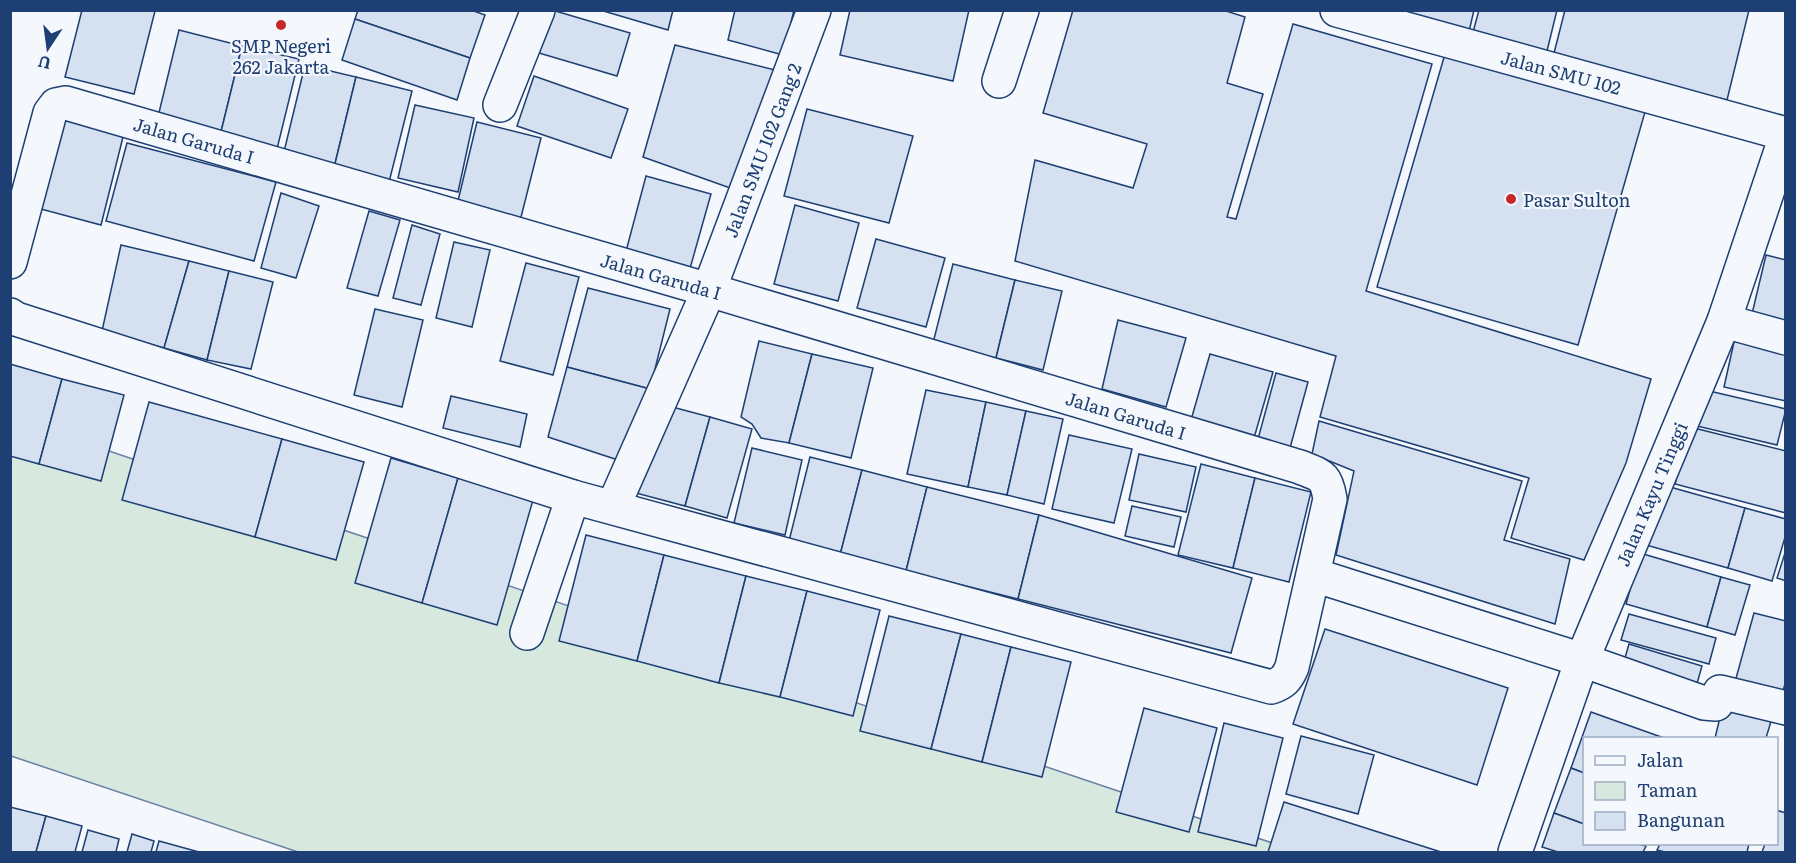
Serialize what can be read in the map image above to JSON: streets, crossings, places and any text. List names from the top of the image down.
{
  "streets": {
    "street": [
      "Jalan SMU 102",
      "Jalan Garuda I",
      "Jalan SMU 102 Gang 2",
      "Jalan Kayu Tinggi"
    ]
  },
  "crossings": [
    ["Jalan SMU 102", "Jalan Kayu Tinggi"],
    ["Jalan Garuda I", "Jalan SMU 102 Gang 2"]
  ],
  "places": ["SMP Negeri 262 Jakarta", "Pasar Sulton"],
  "legend": ["Jalan", "Taman", "Bangunan"],
  "north": "bottom"
}
